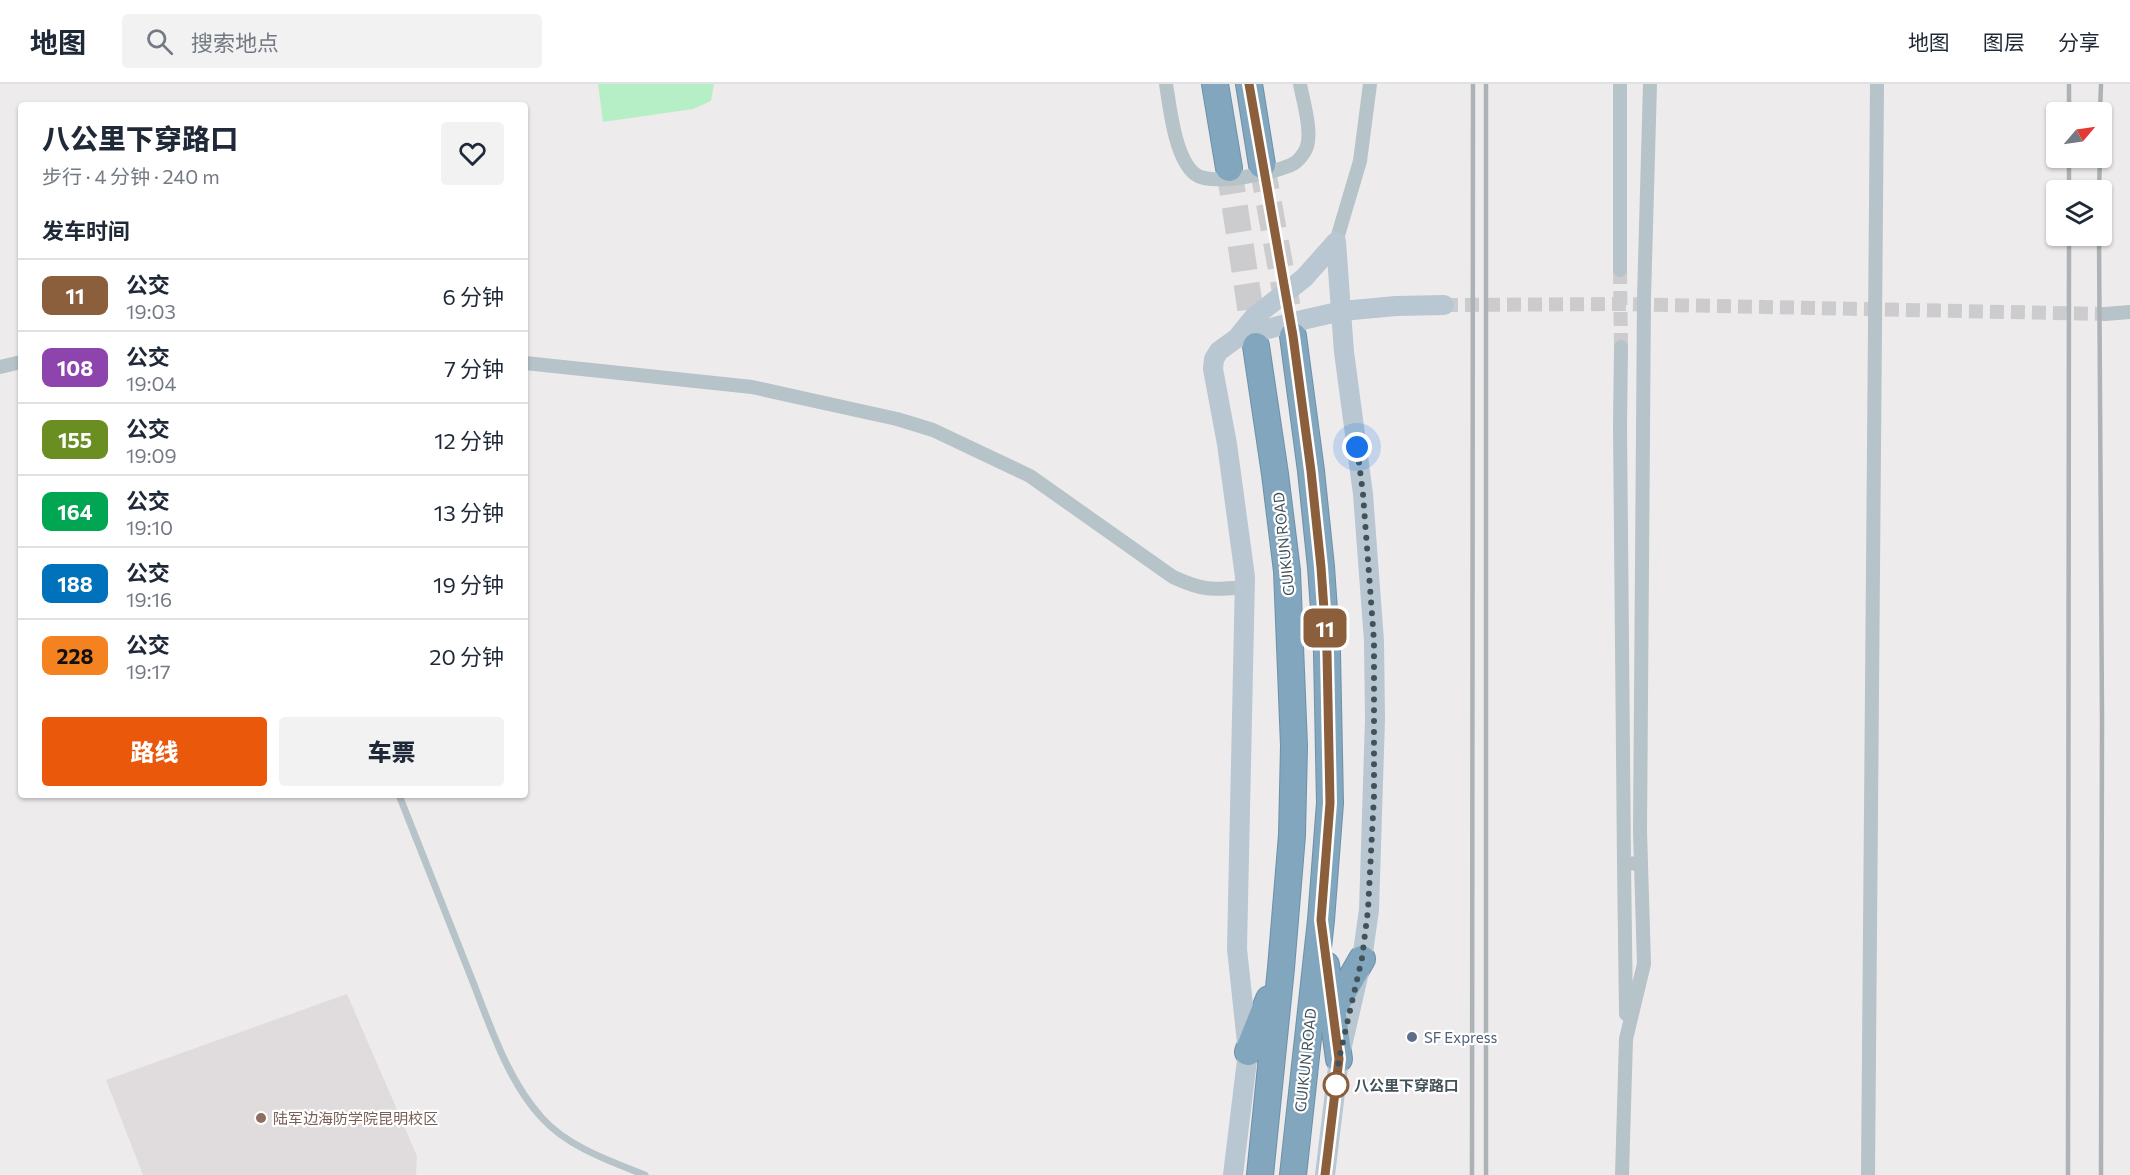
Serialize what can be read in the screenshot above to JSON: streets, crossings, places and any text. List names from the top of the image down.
{
  "streets": {
    "highway": ["GUIKUN ROAD"]
  },
  "places": ["SF Express", "八公里下穿路口", "陆军边海防学院昆明校区"],
  "lines": ["bus line 11"],
  "north": "top right",
  "page": {
    "header": "地图",
    "search": "搜索地点",
    "nav": ["地图", "图层", "分享"],
    "on_map": "11",
    "heading": [
      ["八公里下穿路口", "步行 · 4 分钟 · 240 m"],
      "发车时间"
    ],
    "list": [
      {
        "mark": "11",
        "name": "公交",
        "note": "19:03",
        "value": "6 分钟"
      },
      {
        "mark": "108",
        "name": "公交",
        "note": "19:04",
        "value": "7 分钟"
      },
      {
        "mark": "155",
        "name": "公交",
        "note": "19:09",
        "value": "12 分钟"
      },
      {
        "mark": "164",
        "name": "公交",
        "note": "19:10",
        "value": "13 分钟"
      },
      {
        "mark": "188",
        "name": "公交",
        "note": "19:16",
        "value": "19 分钟"
      },
      {
        "mark": "228",
        "name": "公交",
        "note": "19:17",
        "value": "20 分钟"
      }
    ],
    "buttons": ["路线", "车票"]
  }
}
